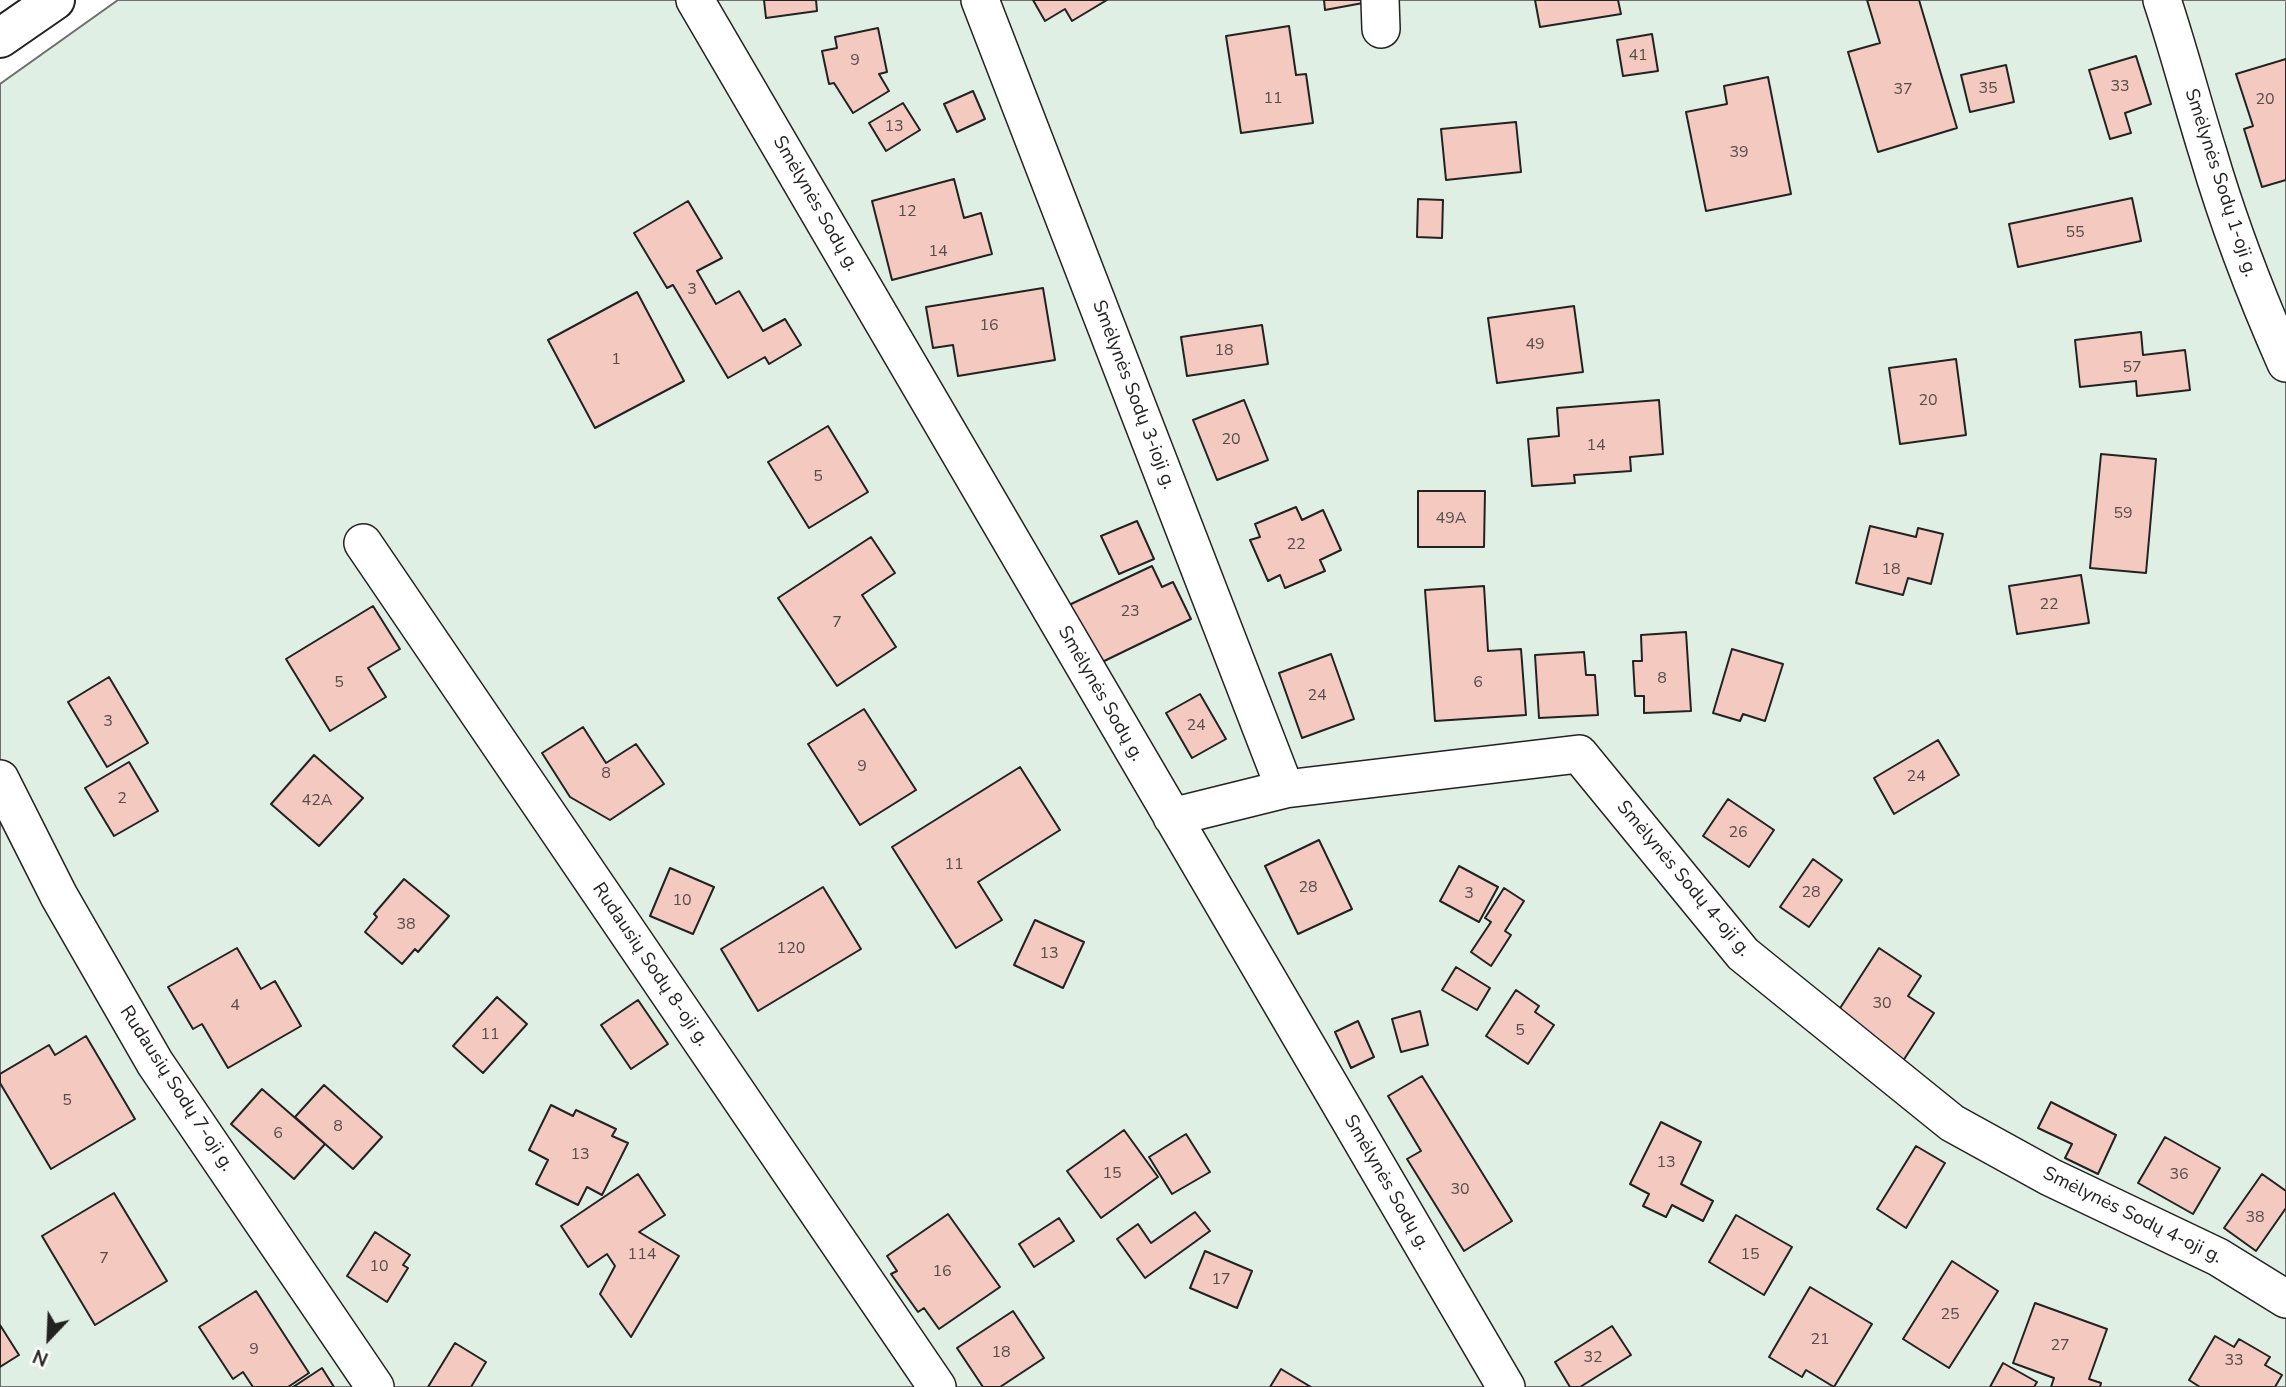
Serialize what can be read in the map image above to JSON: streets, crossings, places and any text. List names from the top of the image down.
{
  "streets": {
    "street": [
      "Smėlynės Sodų 1-oji g.",
      "Smėlynės Sodų g.",
      "Smėlynės Sodų 3-ioji g.",
      "Smėlynės Sodų 4-oji g.",
      "Rudausių Sodų 8-oji g.",
      "Rudausių Sodų 7-oji g."
    ]
  },
  "crossings": [
    ["Smėlynės Sodų g.", "Smėlynės Sodų 4-oji g."],
    ["Smėlynės Sodų 3-ioji g.", "Smėlynės Sodų 4-oji g."]
  ],
  "house_numbers": [
    "41",
    "9",
    "33",
    "35",
    "37",
    "11",
    "20",
    "13",
    "39",
    "12",
    "55",
    "14",
    "3",
    "16",
    "49",
    "18",
    "1",
    "57",
    "20",
    "20",
    "14",
    "5",
    "59",
    "49A",
    "22",
    "18",
    "22",
    "23",
    "7",
    "8",
    "5",
    "6",
    "24",
    "3",
    "24",
    "9",
    "8",
    "24",
    "2",
    "42A",
    "26",
    "11",
    "28",
    "28",
    "3",
    "10",
    "38",
    "120",
    "13",
    "30",
    "4",
    "5",
    "11",
    "5",
    "8",
    "6",
    "13",
    "13",
    "15",
    "36",
    "30",
    "38",
    "114",
    "15",
    "7",
    "10",
    "16",
    "17",
    "25",
    "21",
    "27",
    "9",
    "18",
    "32",
    "33"
  ],
  "north": "bottom left"
}
